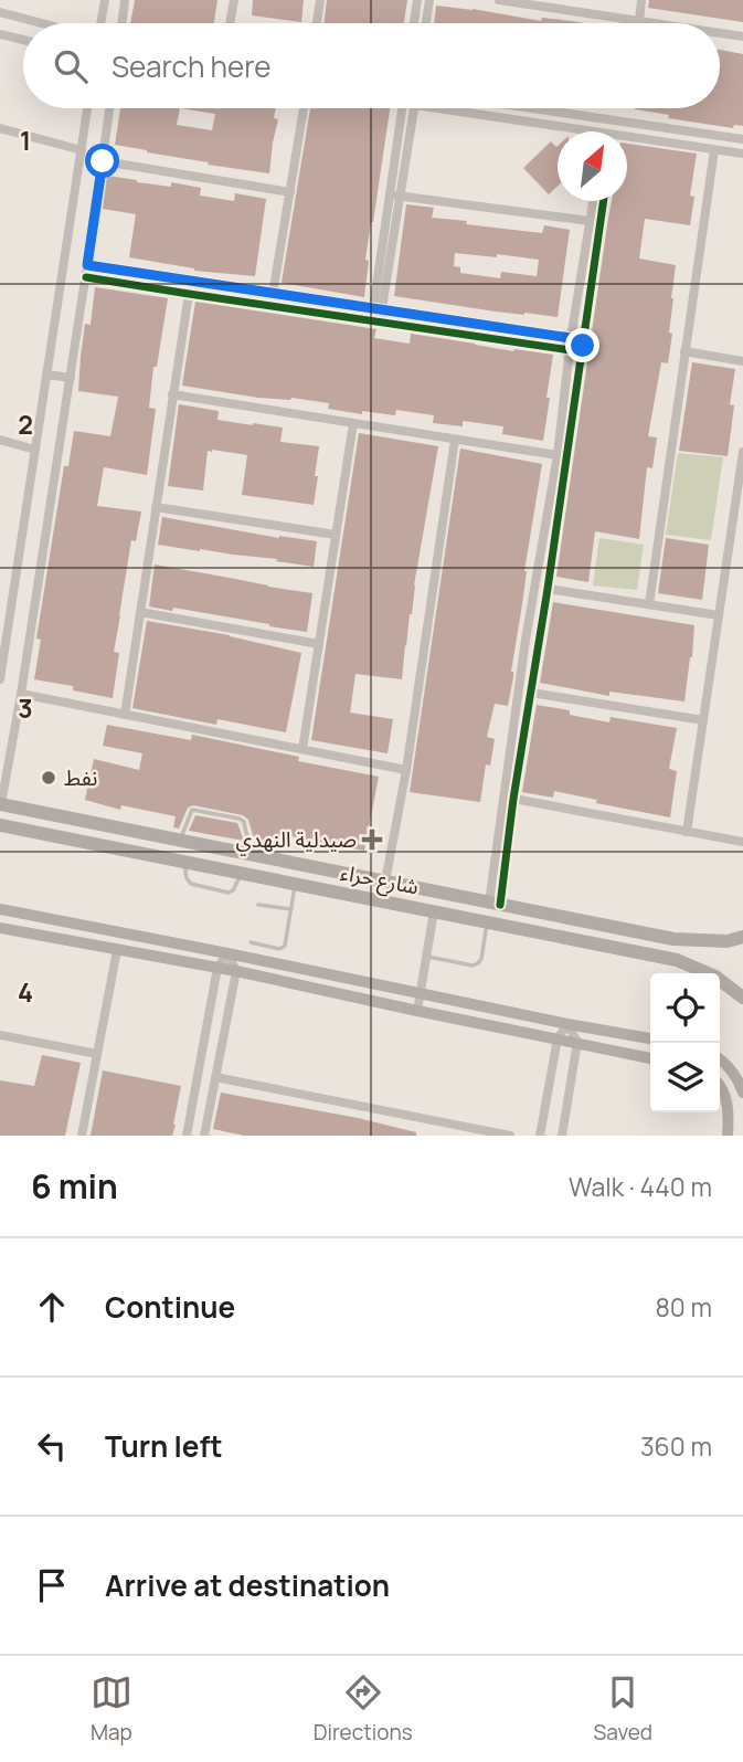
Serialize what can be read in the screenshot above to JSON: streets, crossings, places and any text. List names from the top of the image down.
{
  "streets": {
    "main road": ["شارع حراء"]
  },
  "places": {
    "other": ["نفط"],
    "health": ["صيدلية النهدي"]
  },
  "north": "top right",
  "page": {
    "search": "Search here",
    "heading": ["6 min", "Walk · 440 m"],
    "list": [
      ["Continue", "80 m"],
      ["Turn left", "360 m"],
      "Arrive at destination"
    ],
    "nav": ["Map", "Directions", "Saved"]
  },
  "grid": {
    "rows": [
      "1",
      "2",
      "3",
      "4"
    ]
  }
}
